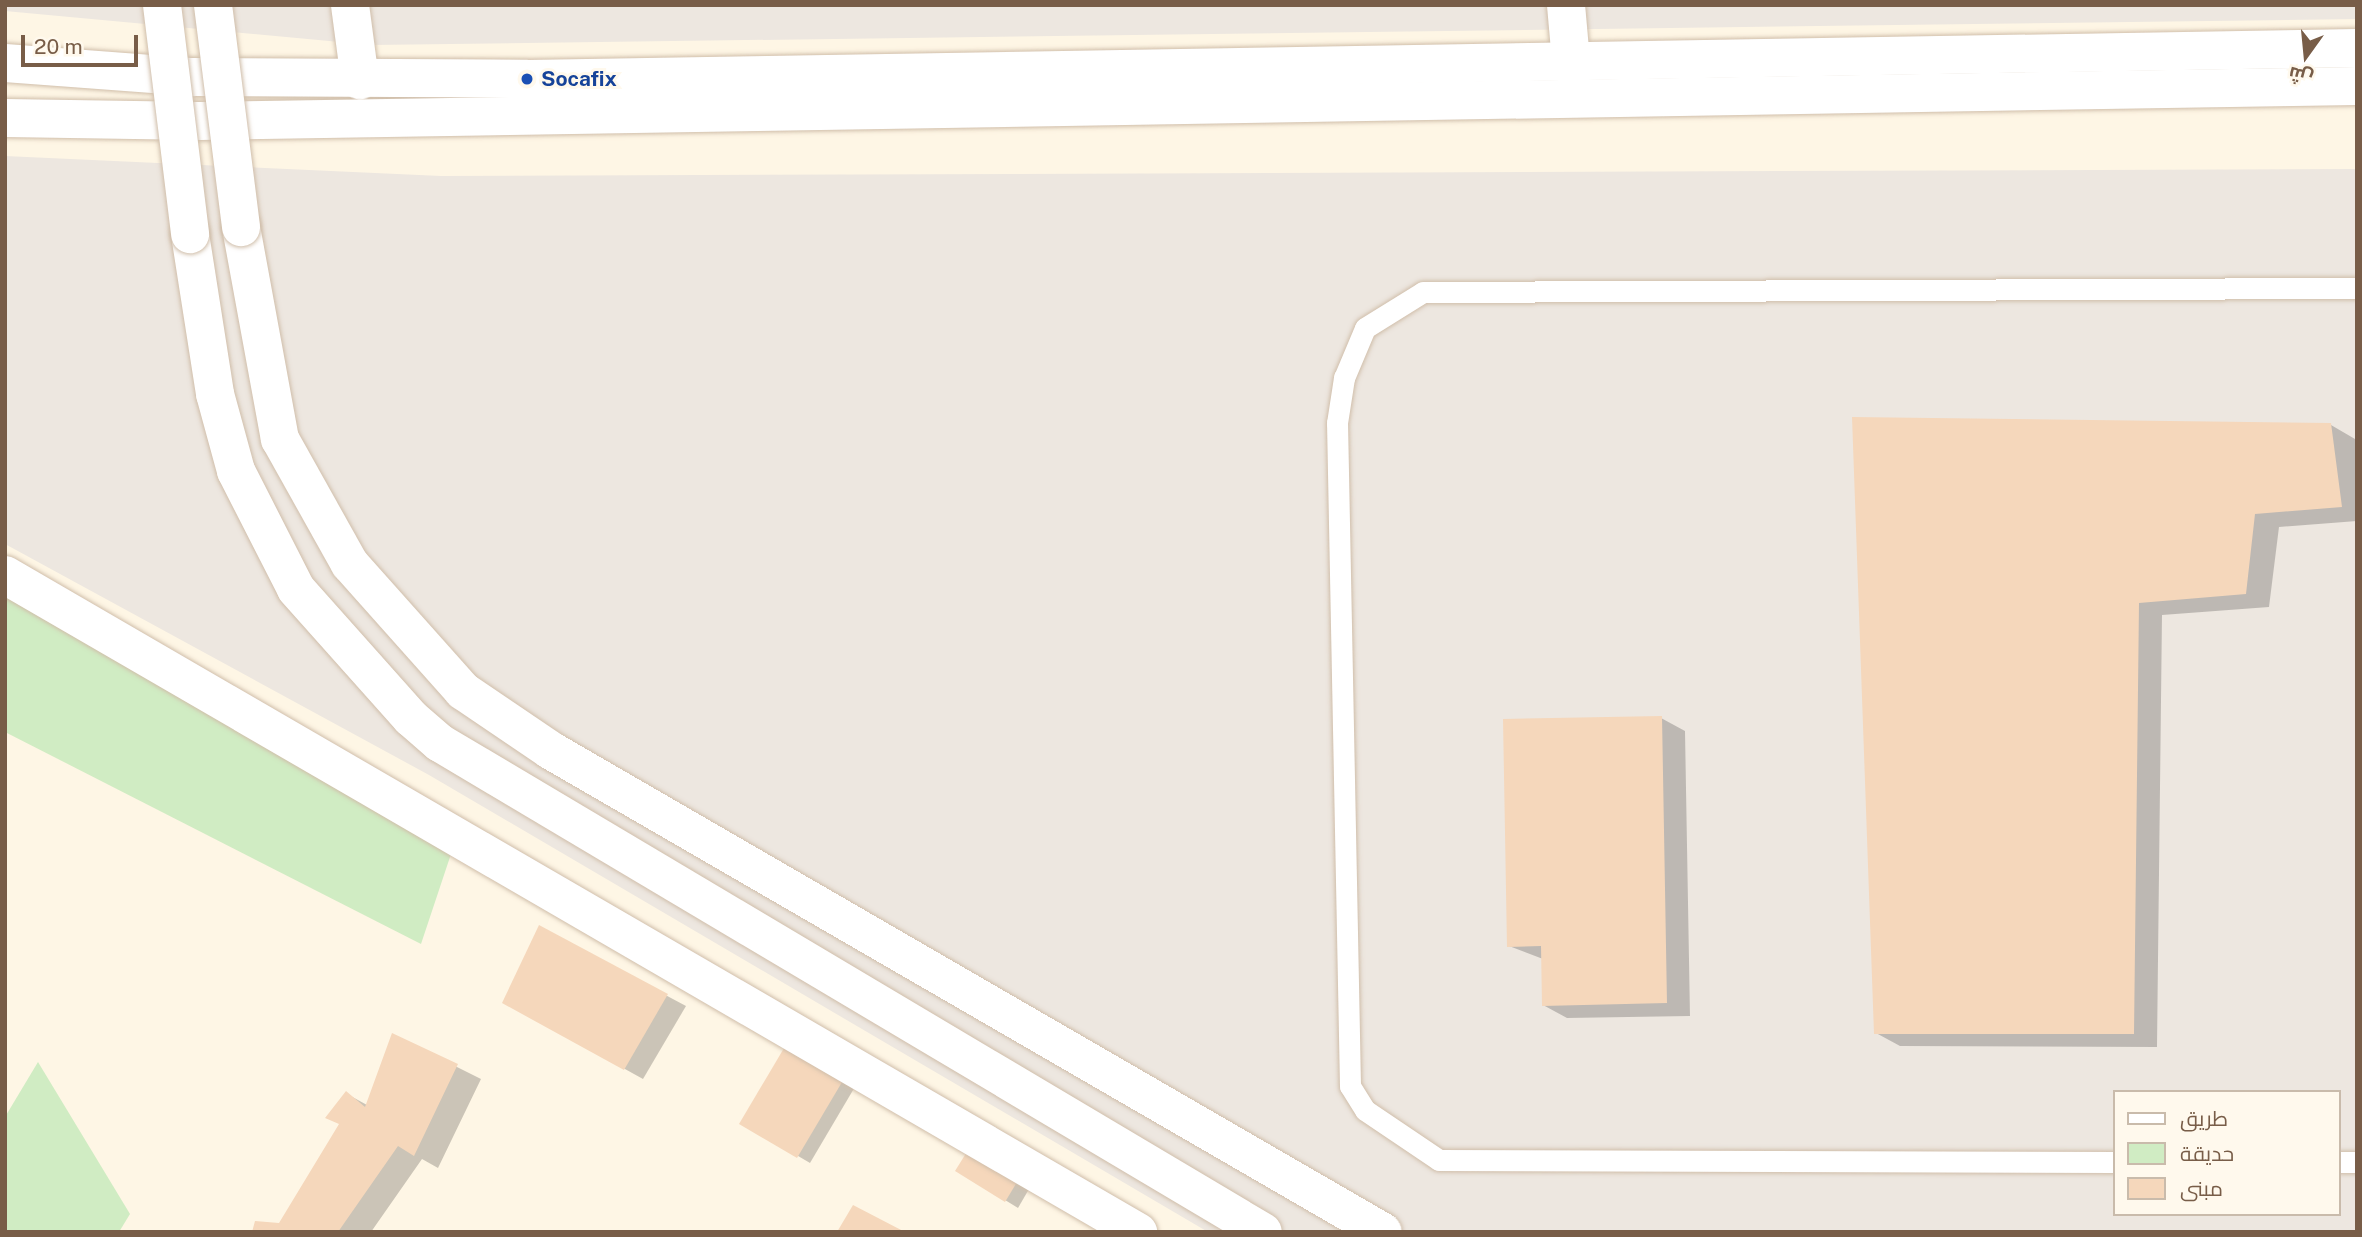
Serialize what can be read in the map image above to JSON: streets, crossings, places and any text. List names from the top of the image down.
{
  "places": ["Socafix"],
  "legend": ["طريق", "حديقة", "مبنى"],
  "scale_bar": "20 m",
  "north": "bottom"
}
